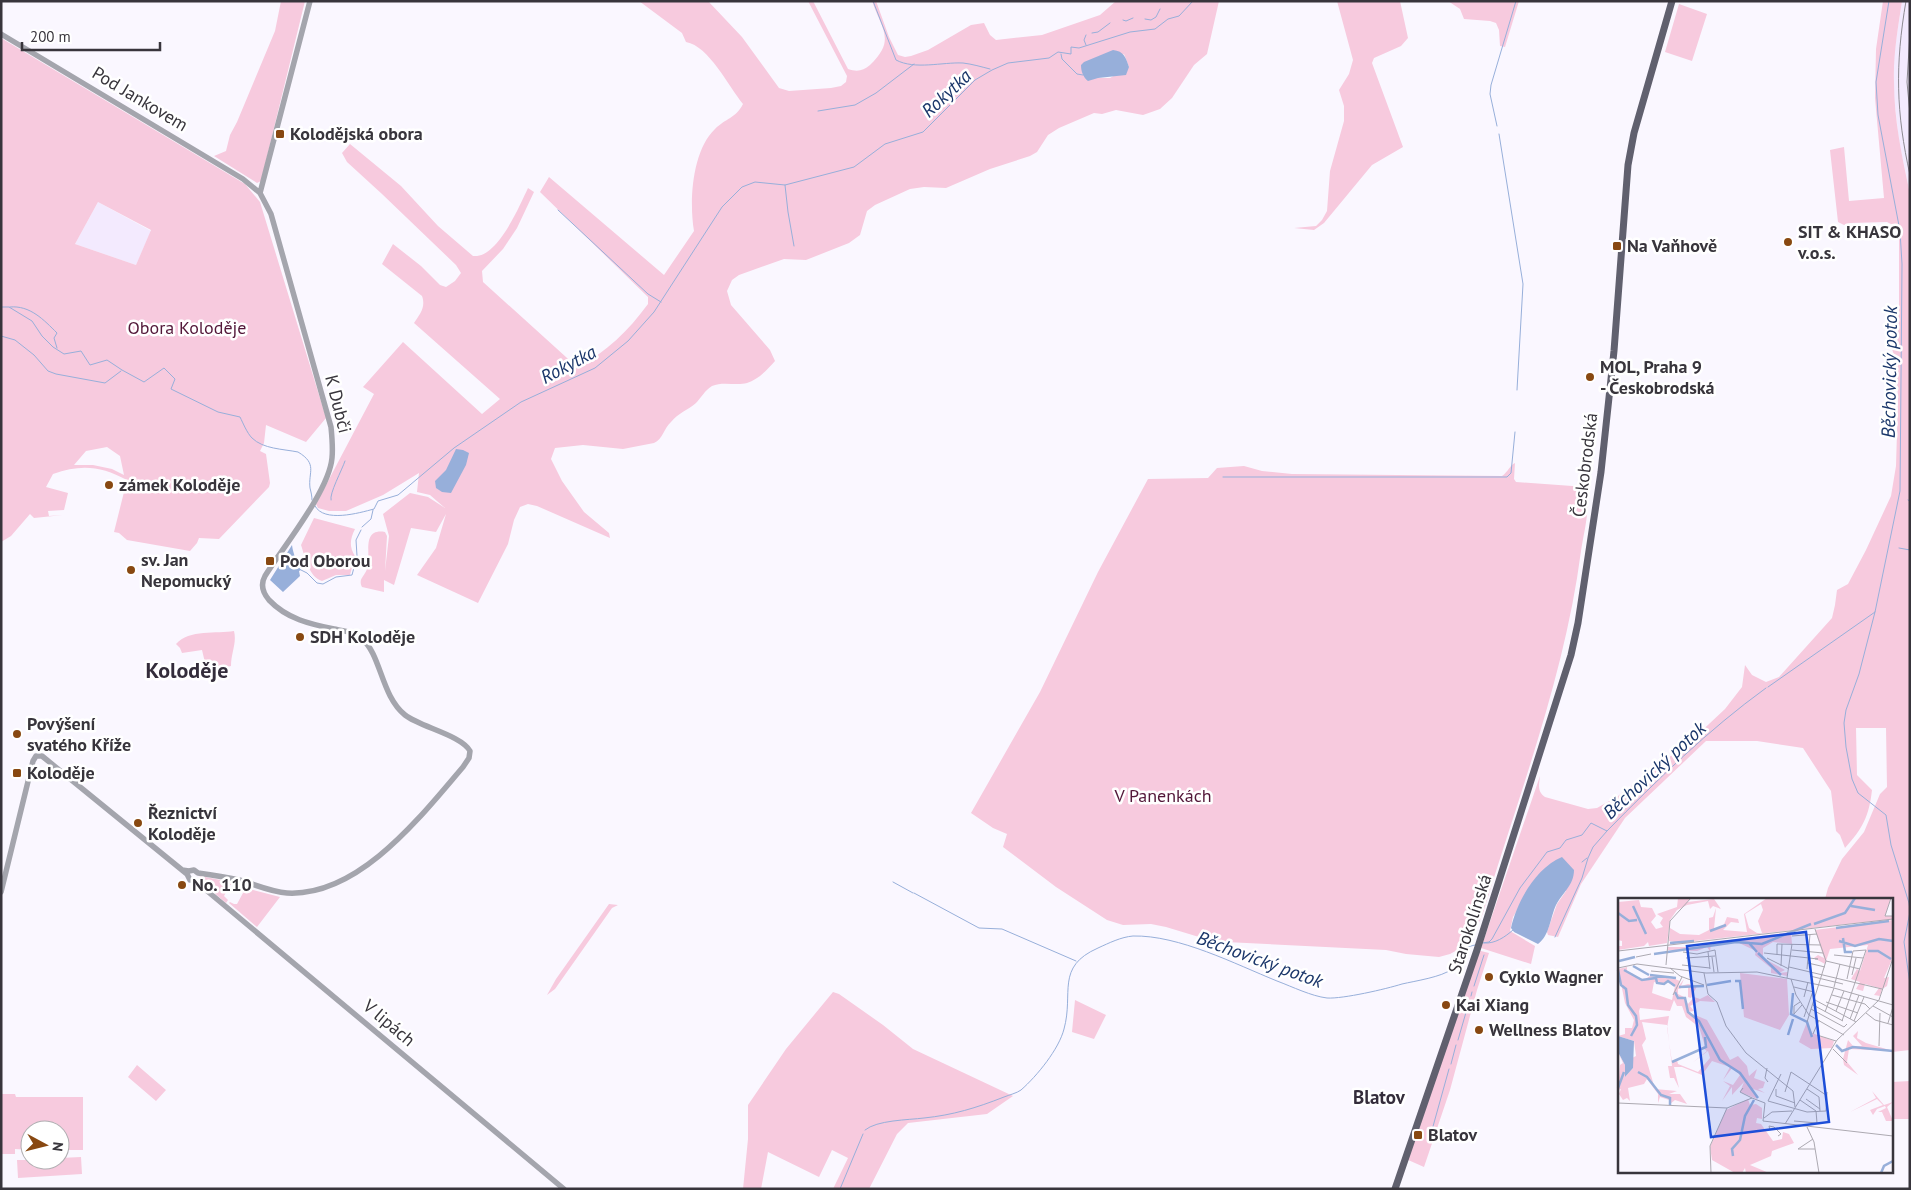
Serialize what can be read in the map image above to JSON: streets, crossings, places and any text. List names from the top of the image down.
{
  "streets": {
    "main road": ["Českobrodská", "Starokolínská"],
    "street": ["Pod Jankovem", "K Dubči", "V lipách"]
  },
  "crossings": [
    ["Pod Jankovem", "K Dubči"],
    ["K Dubči", "V lipách"],
    ["Českobrodská", "Starokolínská"]
  ],
  "districts": ["Koloděje", "Blatov"],
  "water": ["Rokytka", "Běchovický potok"],
  "parks": ["Obora Koloděje", "V Panenkách"],
  "places": {
    "transit": [
      "Kolodějská obora",
      "Na Vaňhově",
      "Pod Oborou",
      "Koloděje",
      "Blatov"
    ],
    "other": [
      "SIT & KHASO v.o.s.",
      "MOL, Praha 9 - Českobrodská",
      "zámek Koloděje",
      "sv. Jan Nepomucký",
      "SDH Koloděje",
      "Povýšení svatého Kříže",
      "Řeznictví Koloděje",
      "No. 110",
      "Cyklo Wagner",
      "Kai Xiang",
      "Wellness Blatov"
    ]
  },
  "scale_bar": "200 m",
  "north": "right"
}
